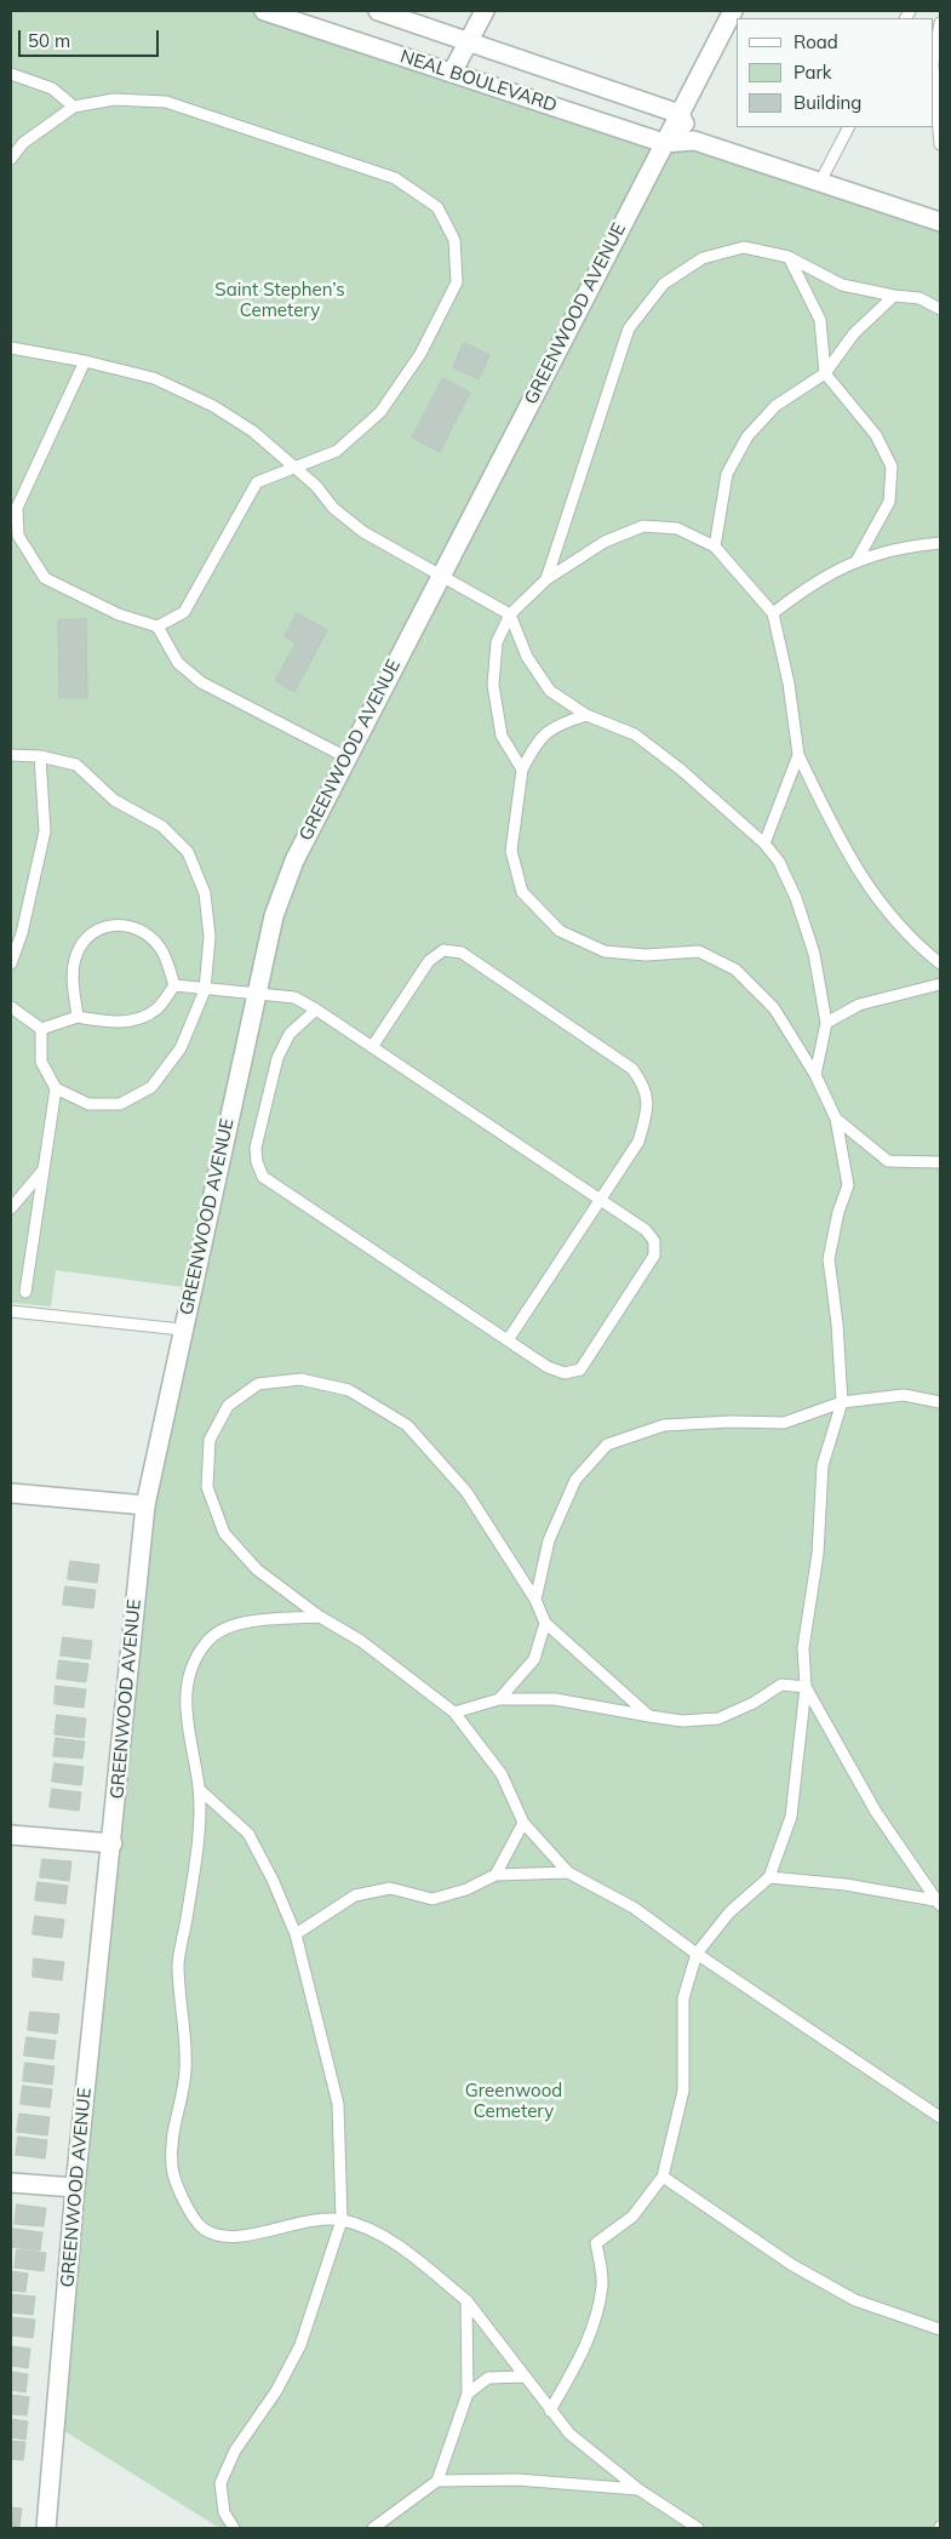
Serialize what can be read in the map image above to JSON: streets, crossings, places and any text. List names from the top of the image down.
{
  "streets": {
    "street": ["NEAL BOULEVARD", "GREENWOOD AVENUE"]
  },
  "crossings": [
    ["NEAL BOULEVARD", "GREENWOOD AVENUE"]
  ],
  "parks": ["Saint Stephen’s Cemetery", "Greenwood Cemetery"],
  "legend": ["Road", "Park", "Building"],
  "scale_bar": "50 m"
}
